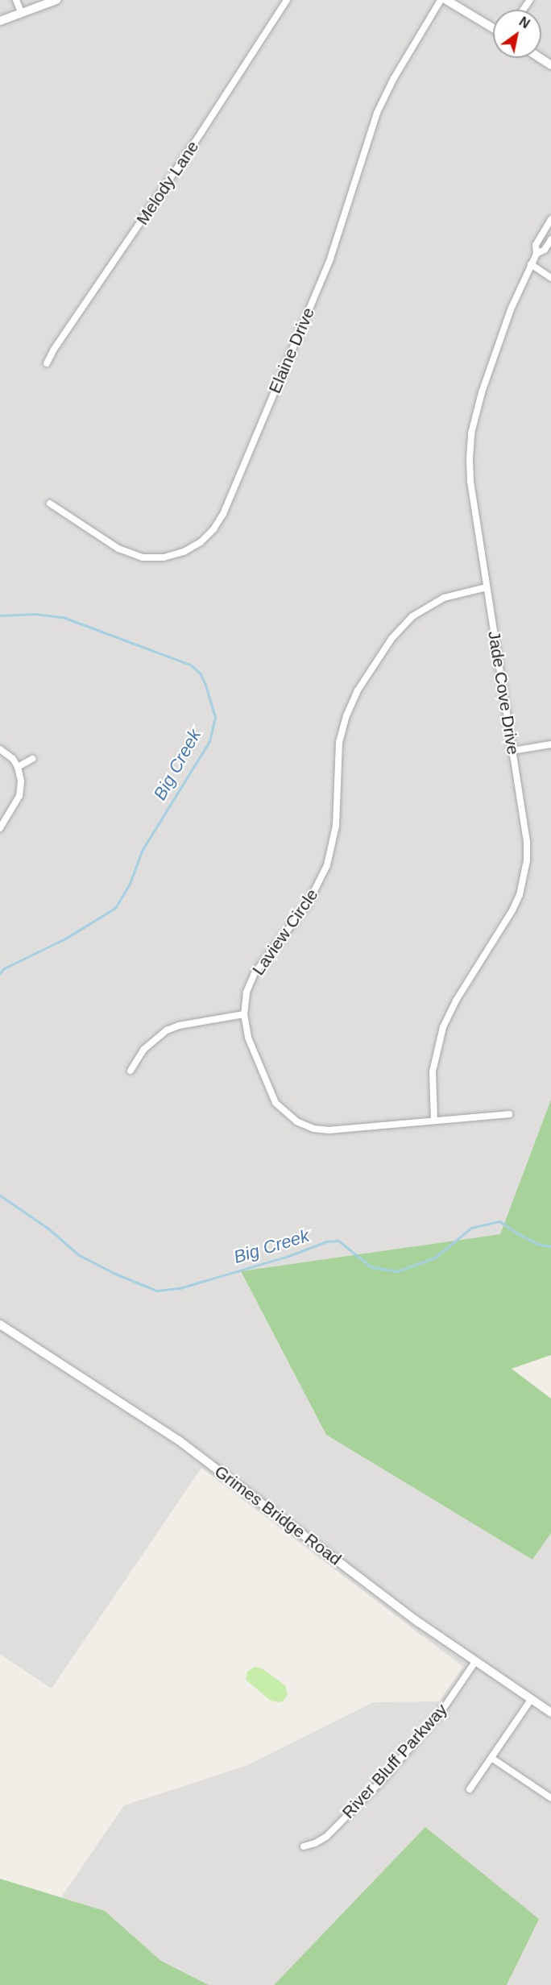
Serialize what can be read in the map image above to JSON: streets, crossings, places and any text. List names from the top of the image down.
{
  "streets": {
    "street": [
      "Melody Lane",
      "Elaine Drive",
      "Jade Cove Drive",
      "Laview Circle",
      "Grimes Bridge Road",
      "River Bluff Parkway"
    ]
  },
  "crossings": [
    ["Jade Cove Drive", "Laview Circle"],
    ["Grimes Bridge Road", "River Bluff Parkway"]
  ],
  "water": ["Big Creek"],
  "north": "top right"
}
